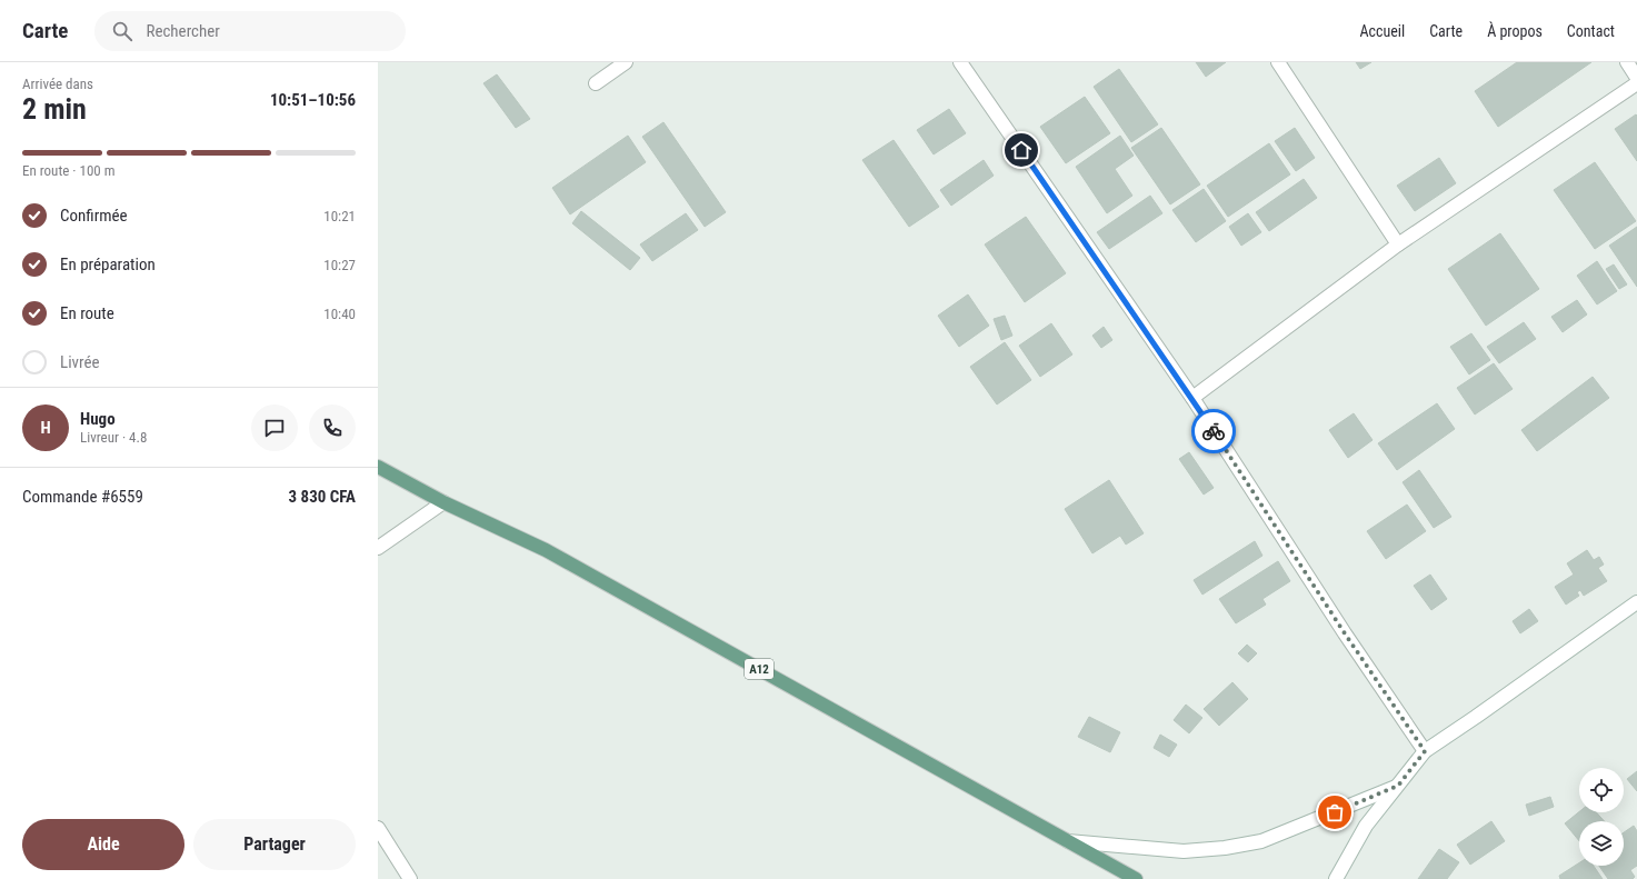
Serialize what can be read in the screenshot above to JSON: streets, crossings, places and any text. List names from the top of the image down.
{
  "streets": {
    "main road": ["A12"]
  },
  "page": {
    "header": "Carte",
    "search": "Rechercher",
    "nav": [
      "Accueil",
      "Carte",
      "À propos",
      "Contact"
    ],
    "heading": ["2 min", "Arrivée dans", "10:51–10:56"],
    "panel": [
      "Hugo",
      "Livreur · 4.8",
      "Commande #6559",
      "3 830 CFA"
    ],
    "bar": "En route · 100 m",
    "list": [
      ["Confirmée", "10:21"],
      ["En préparation", "10:27"],
      ["En route", "10:40"],
      "Livrée"
    ],
    "round": "H",
    "buttons": ["Aide", "Partager"]
  }
}
